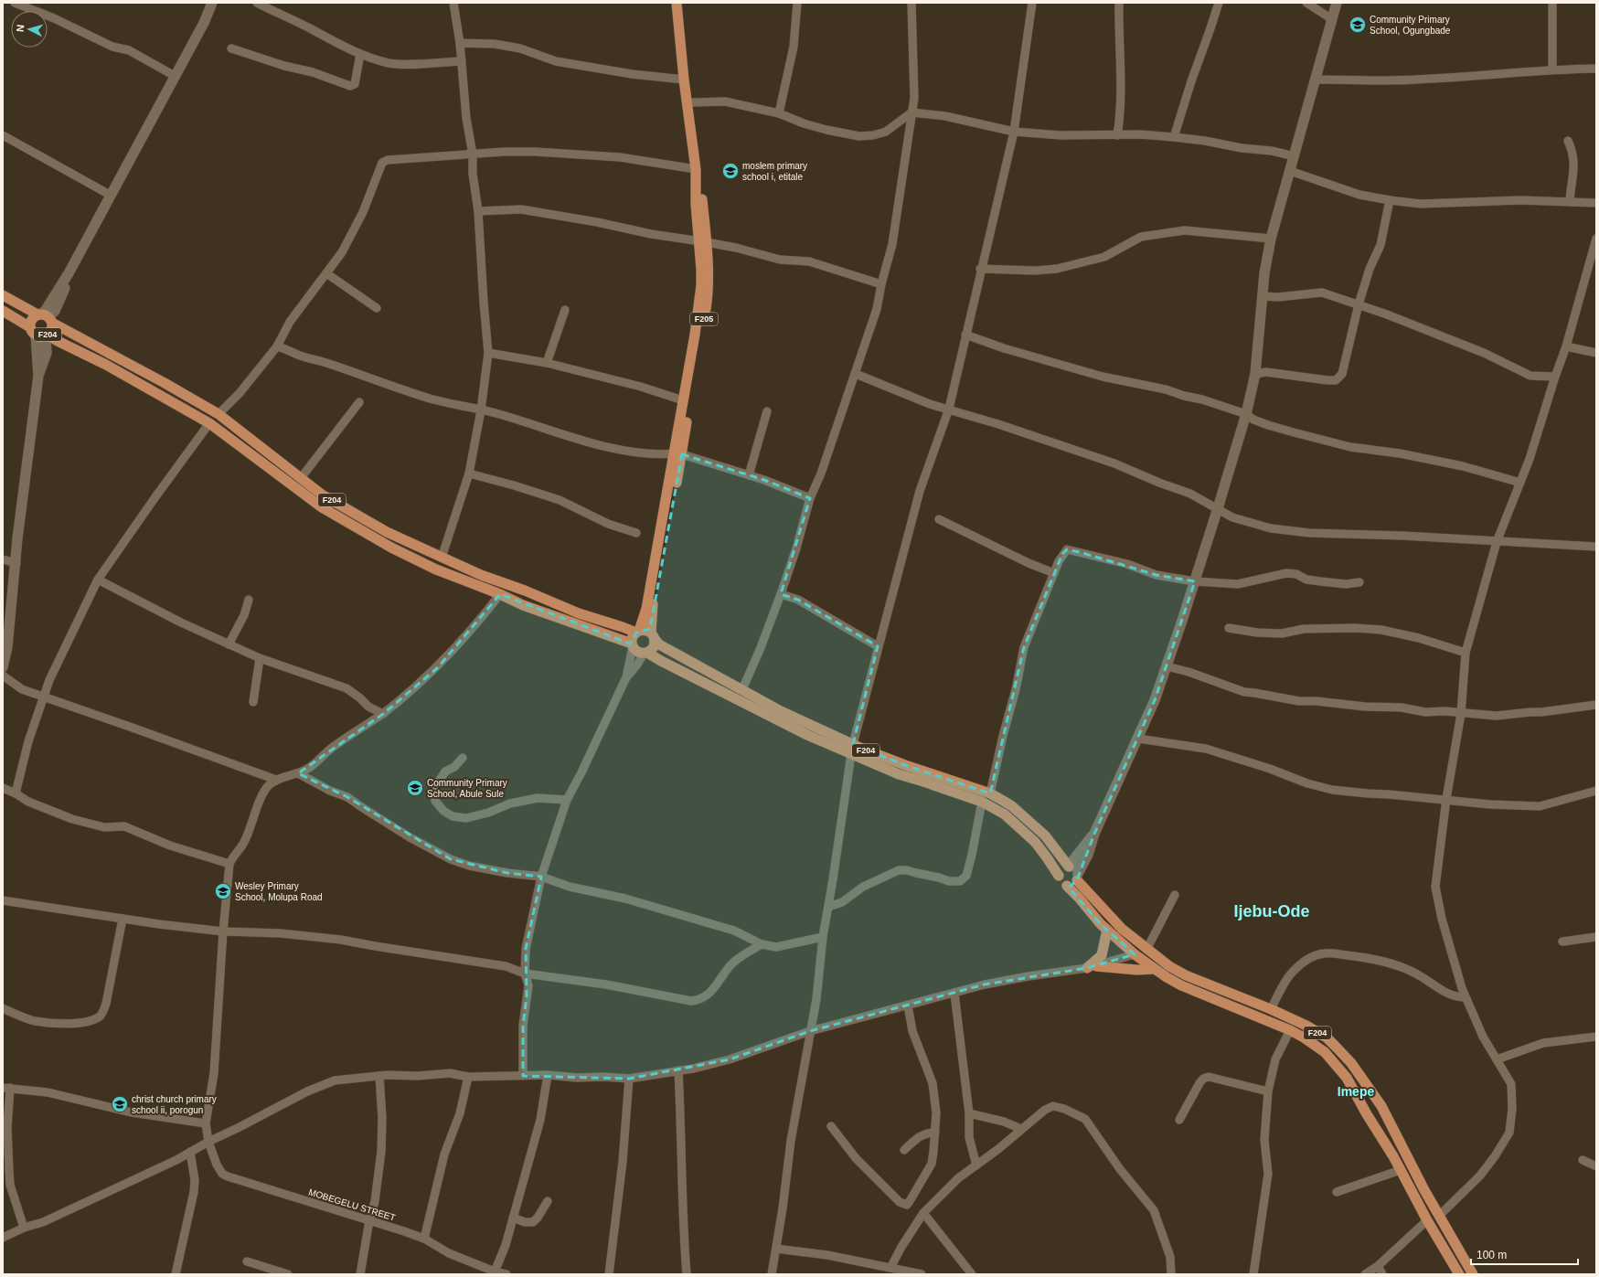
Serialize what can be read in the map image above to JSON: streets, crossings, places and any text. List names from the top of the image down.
{
  "streets": {
    "main road": ["F205", "F204"],
    "street": ["MOBEGELU STREET"]
  },
  "crossings": [
    ["F205", "F204"]
  ],
  "districts": ["Ijebu-Ode", "Imepe"],
  "places": {
    "school or university": [
      "Community Primary School, Ogungbade",
      "moslem primary school i, etitale",
      "Community Primary School, Abule Sule",
      "Wesley Primary School, Molupa Road",
      "christ church primary school ii, porogun"
    ]
  },
  "scale_bar": "100 m",
  "north": "left"
}
